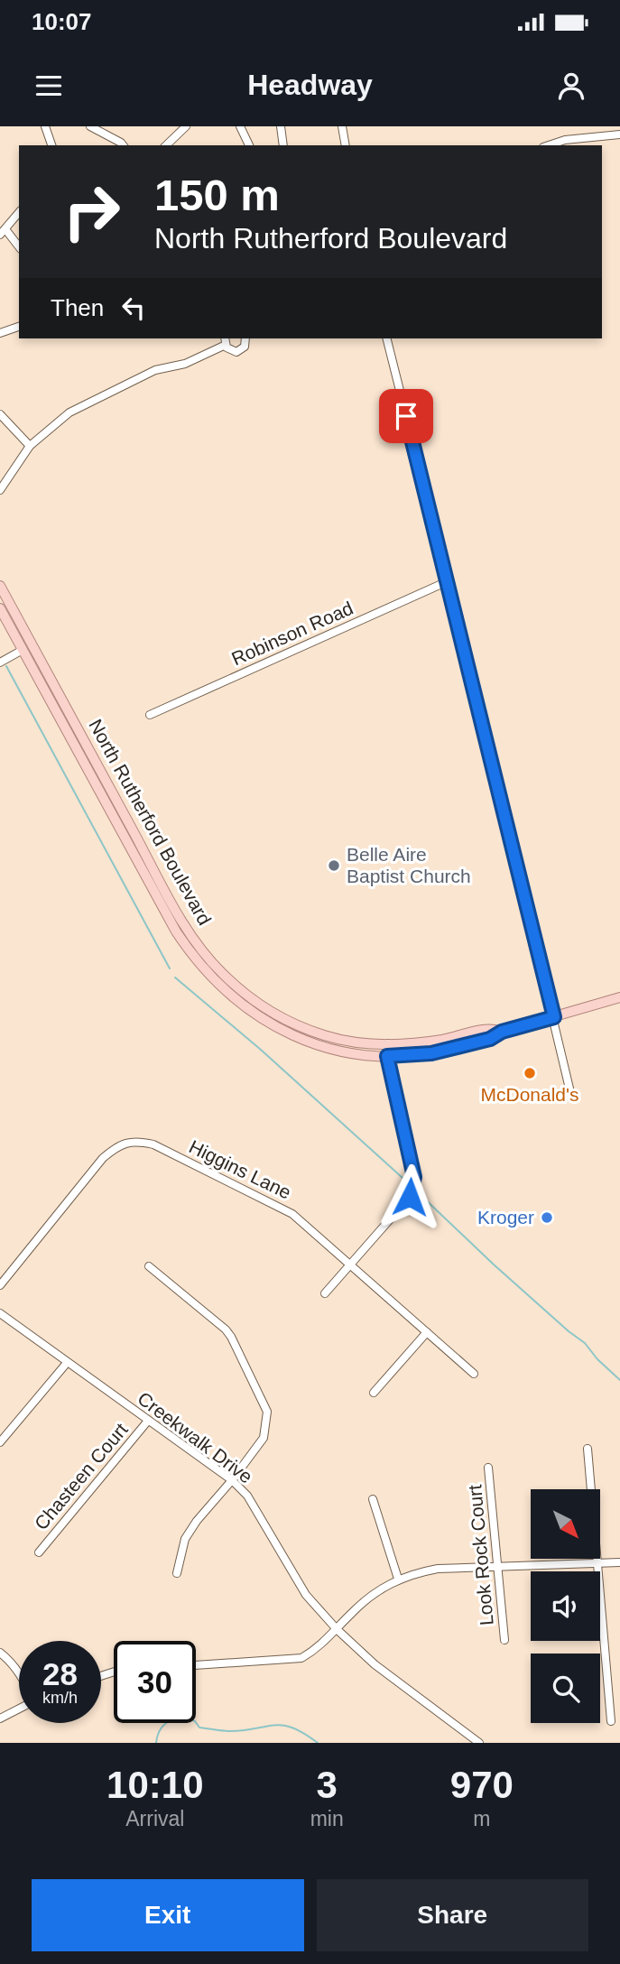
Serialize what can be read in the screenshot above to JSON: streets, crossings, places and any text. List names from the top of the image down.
{
  "streets": {
    "main road": ["North Rutherford Boulevard"],
    "street": [
      "Robinson Road",
      "Higgins Lane",
      "Creekwalk Drive",
      "Chasteen Court",
      "Look Rock Court"
    ]
  },
  "crossings": [
    ["Creekwalk Drive", "Chasteen Court"]
  ],
  "places": ["Belle Aire Baptist Church", "McDonald's", "Kroger"],
  "north": "bottom right",
  "page": {
    "status": "10:07",
    "header": "Headway",
    "turn": ["150 m", "North Rutherford Boulevard"],
    "then": "Then",
    "speed": "28 km/h",
    "limit": "30",
    "eta": [
      "10:10",
      "Arrival",
      "3",
      "min",
      "970",
      "m"
    ],
    "buttons": ["Exit", "Share"]
  }
}
